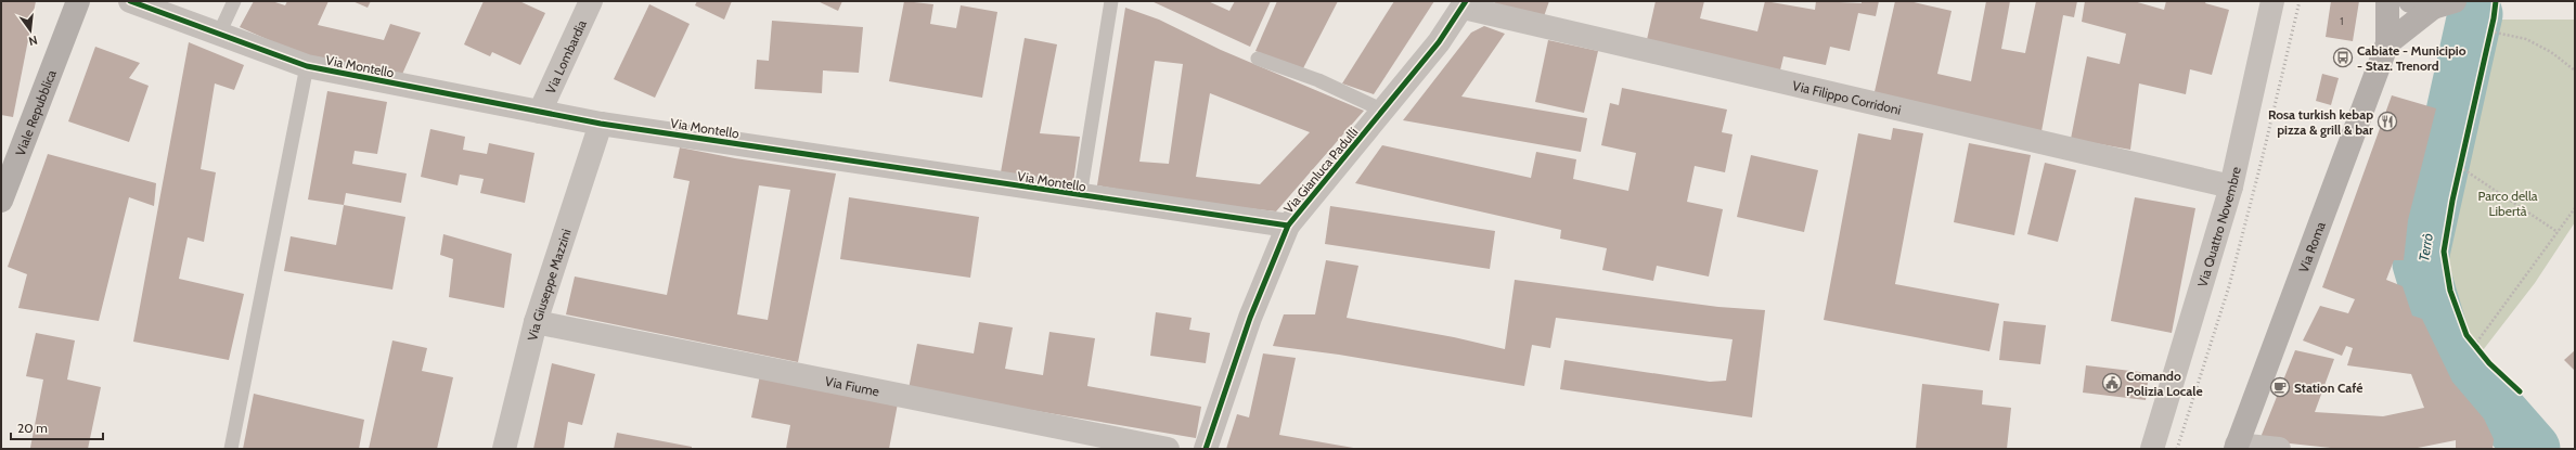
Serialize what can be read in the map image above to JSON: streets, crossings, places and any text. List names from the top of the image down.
{
  "streets": {
    "street": [
      "Via Lombardia",
      "Via Montello",
      "Via Filippo Corridoni",
      "Viale Repubblica",
      "Via Gianluca Padulli",
      "Via Quattro Novembre",
      "Via Roma",
      "Via Giuseppe Mazzini",
      "Via Fiume"
    ]
  },
  "crossings": [
    ["Via Lombardia", "Via Montello"],
    ["Via Montello", "Via Gianluca Padulli"],
    ["Via Montello", "Via Giuseppe Mazzini"],
    ["Via Filippo Corridoni", "Via Gianluca Padulli"],
    ["Via Filippo Corridoni", "Via Quattro Novembre"],
    ["Via Giuseppe Mazzini", "Via Fiume"]
  ],
  "water": ["Terrò"],
  "parks": ["Parco della Libertà"],
  "places": {
    "bus stop": ["Cabiate - Municipio - Staz. Trenord"],
    "restaurant": ["Rosa turkish kebap pizza & grill & bar"],
    "public building": ["Comando Polizia Locale"],
    "cafe": ["Station Café"]
  },
  "house_numbers": ["1"],
  "scale_bar": "20 m",
  "north": "bottom"
}
